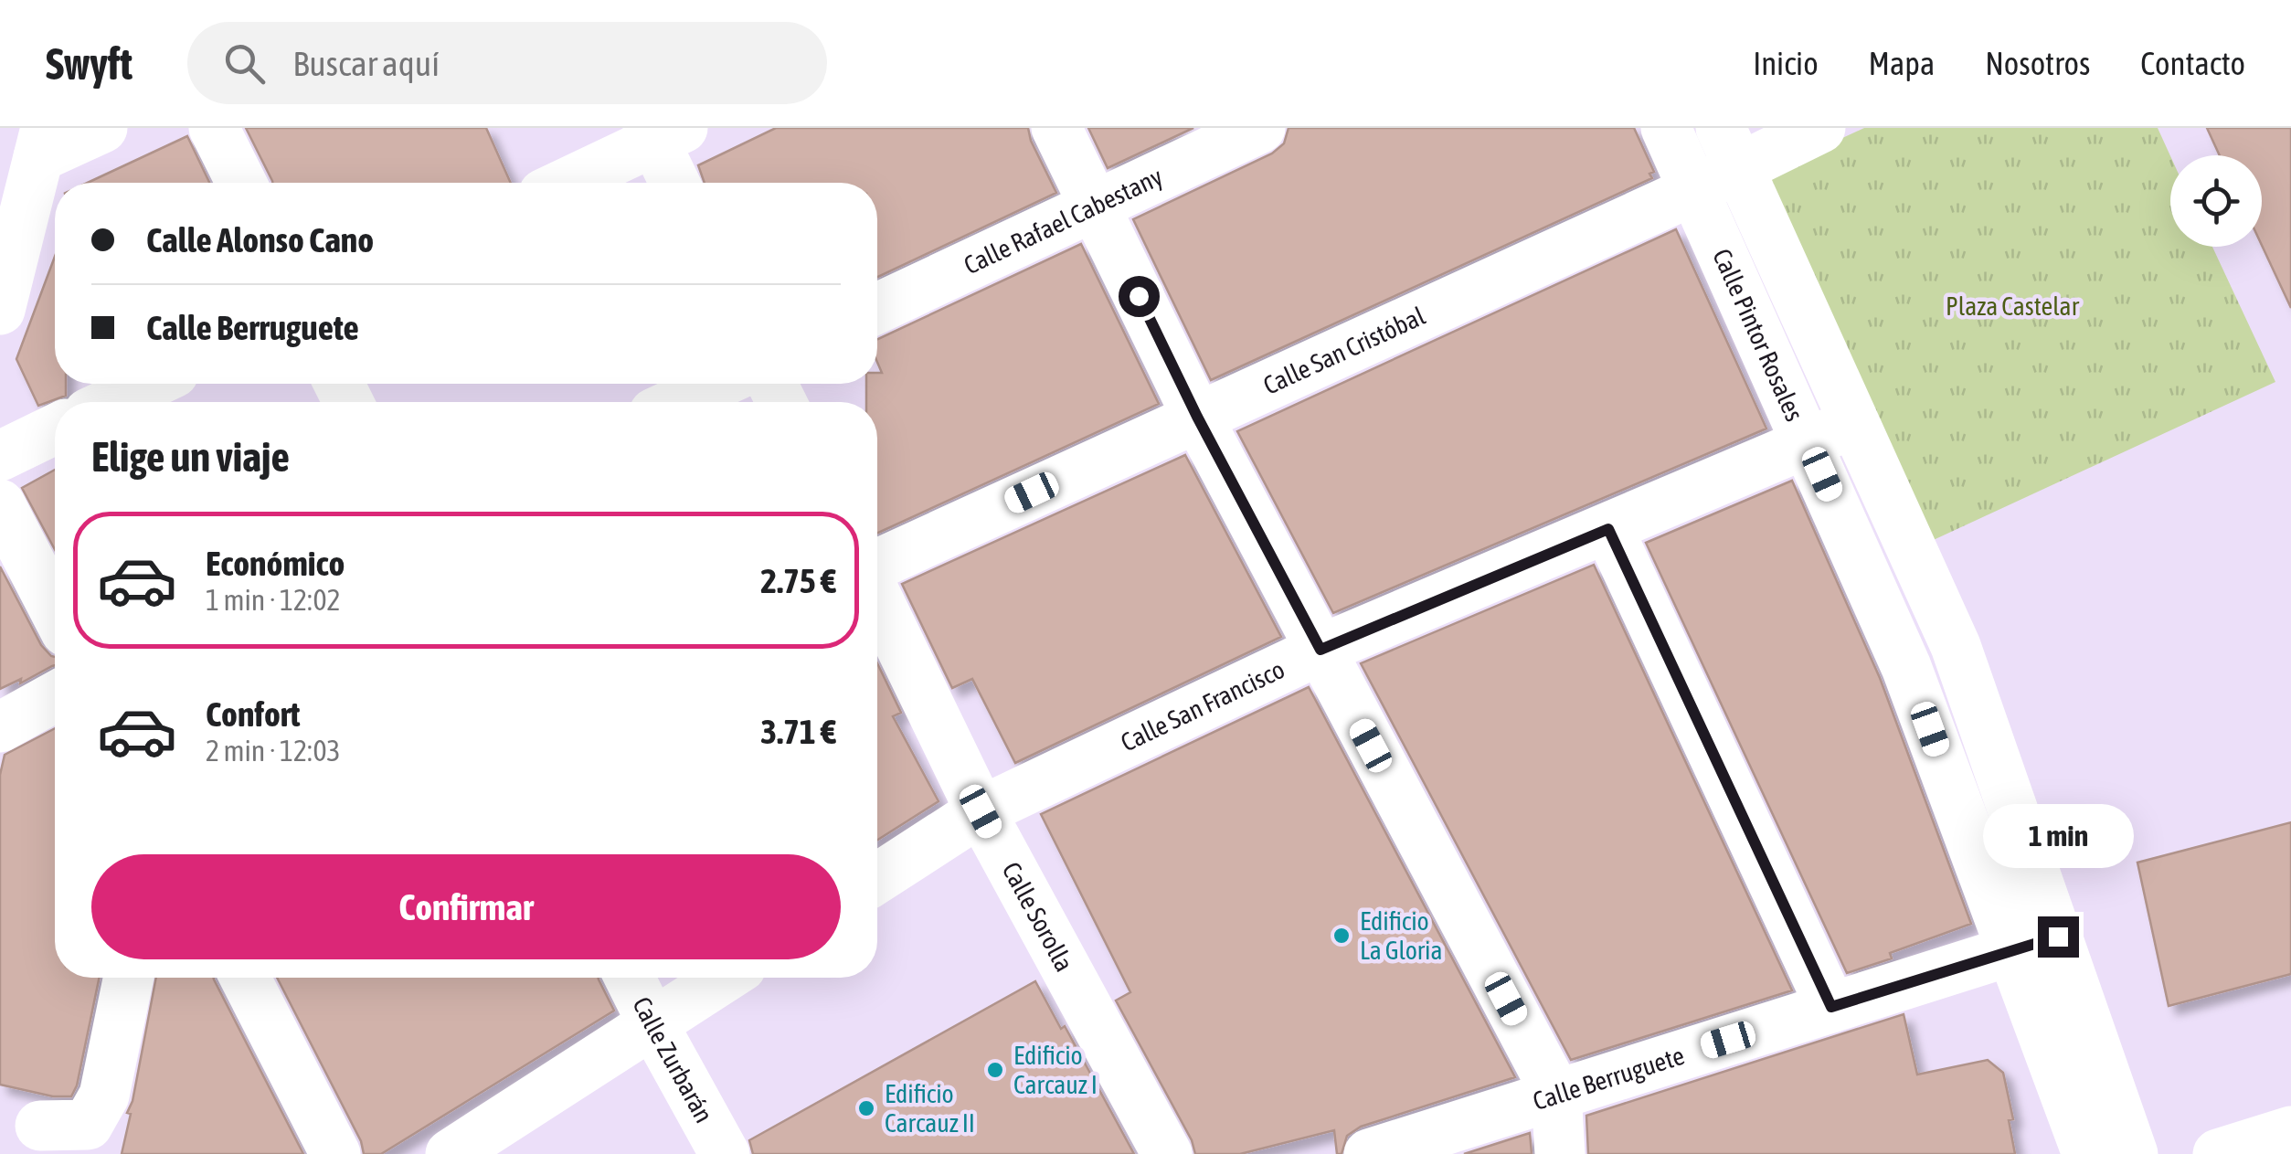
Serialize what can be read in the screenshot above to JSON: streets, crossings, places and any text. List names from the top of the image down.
{
  "streets": {
    "street": [
      "Calle Rafael Cabestany",
      "Calle Pintor Rosales",
      "Calle San Cristóbal",
      "Calle San Francisco",
      "Calle Sorolla",
      "Calle Zurbarán",
      "Calle Berruguete"
    ]
  },
  "crossings": [
    ["Calle Pintor Rosales", "Calle San Cristóbal"],
    ["Calle Pintor Rosales", "Calle San Francisco"],
    ["Calle Pintor Rosales", "Calle Berruguete"],
    ["Calle San Francisco", "Calle Sorolla"]
  ],
  "parks": ["Plaza Castelar"],
  "places": ["Edificio La Gloria", "Edificio Carcauz I", "Edificio Carcauz II"],
  "page": {
    "header": "Swyft",
    "search": "Buscar aquí",
    "nav": [
      "Inicio",
      "Mapa",
      "Nosotros",
      "Contacto"
    ],
    "banner": ["Calle Alonso Cano", "Calle Berruguete"],
    "heading": "Elige un viaje",
    "list": [
      {
        "name": "Económico",
        "note": "1 min · 12:02",
        "value": "2.75 €"
      },
      {
        "name": "Confort",
        "note": "2 min · 12:03",
        "value": "3.71 €"
      }
    ],
    "bubble": "1 min",
    "buttons": "Confirmar"
  }
}
